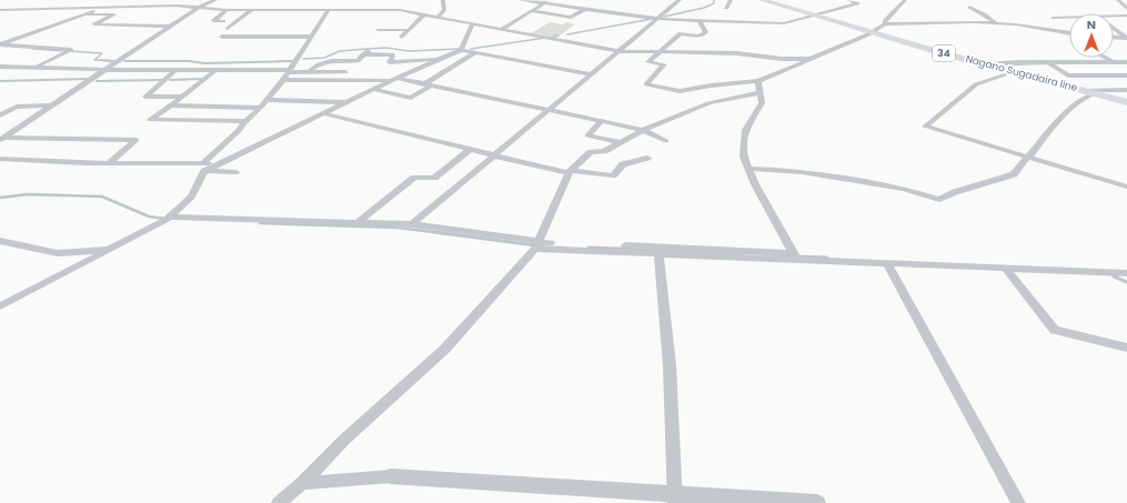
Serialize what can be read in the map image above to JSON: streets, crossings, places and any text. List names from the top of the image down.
{
  "streets": {
    "main road": ["34", "Nagano Sugadaira line"]
  },
  "north": "top"
}
